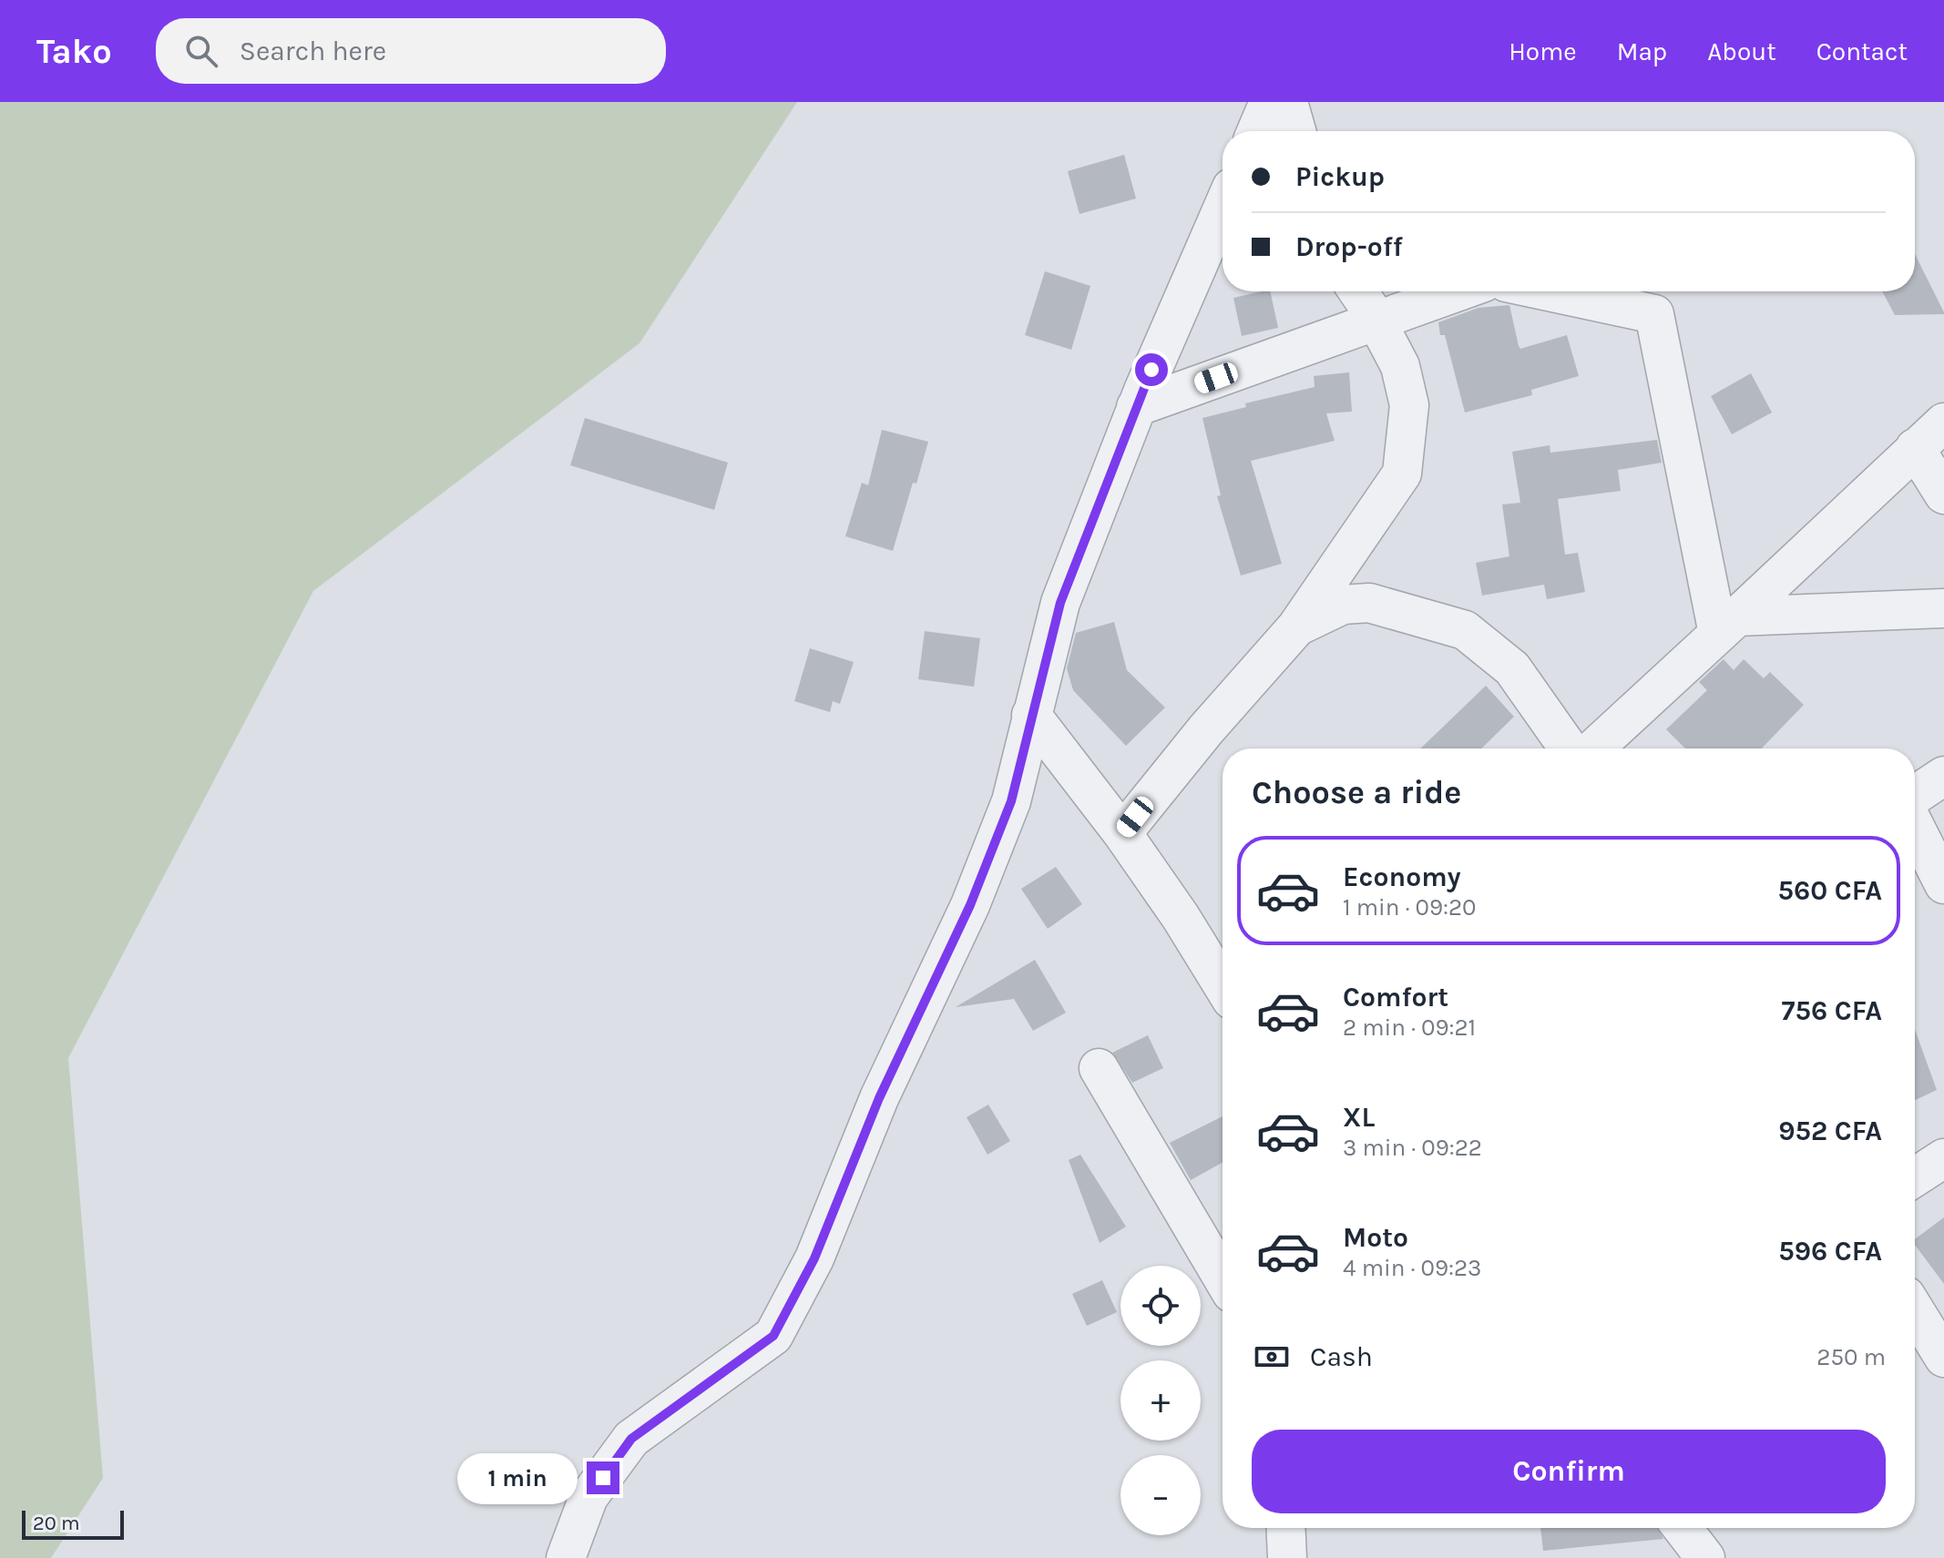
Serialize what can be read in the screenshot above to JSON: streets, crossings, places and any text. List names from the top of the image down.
{
  "scale_bar": "20 m",
  "page": {
    "header": "Tako",
    "search": "Search here",
    "nav": [
      "Home",
      "Map",
      "About",
      "Contact"
    ],
    "banner": ["Pickup", "Drop-off"],
    "heading": "Choose a ride",
    "list": [
      {
        "name": "Economy",
        "note": "1 min · 09:20",
        "value": "560 CFA"
      },
      {
        "name": "Comfort",
        "note": "2 min · 09:21",
        "value": "756 CFA"
      },
      {
        "name": "XL",
        "note": "3 min · 09:22",
        "value": "952 CFA"
      },
      {
        "name": "Moto",
        "note": "4 min · 09:23",
        "value": "596 CFA"
      }
    ],
    "map_buttons": ["+", "−"],
    "pay": ["Cash", "250 m"],
    "buttons": "Confirm",
    "bubble": "1 min",
    "scale": "20 m"
  }
}
